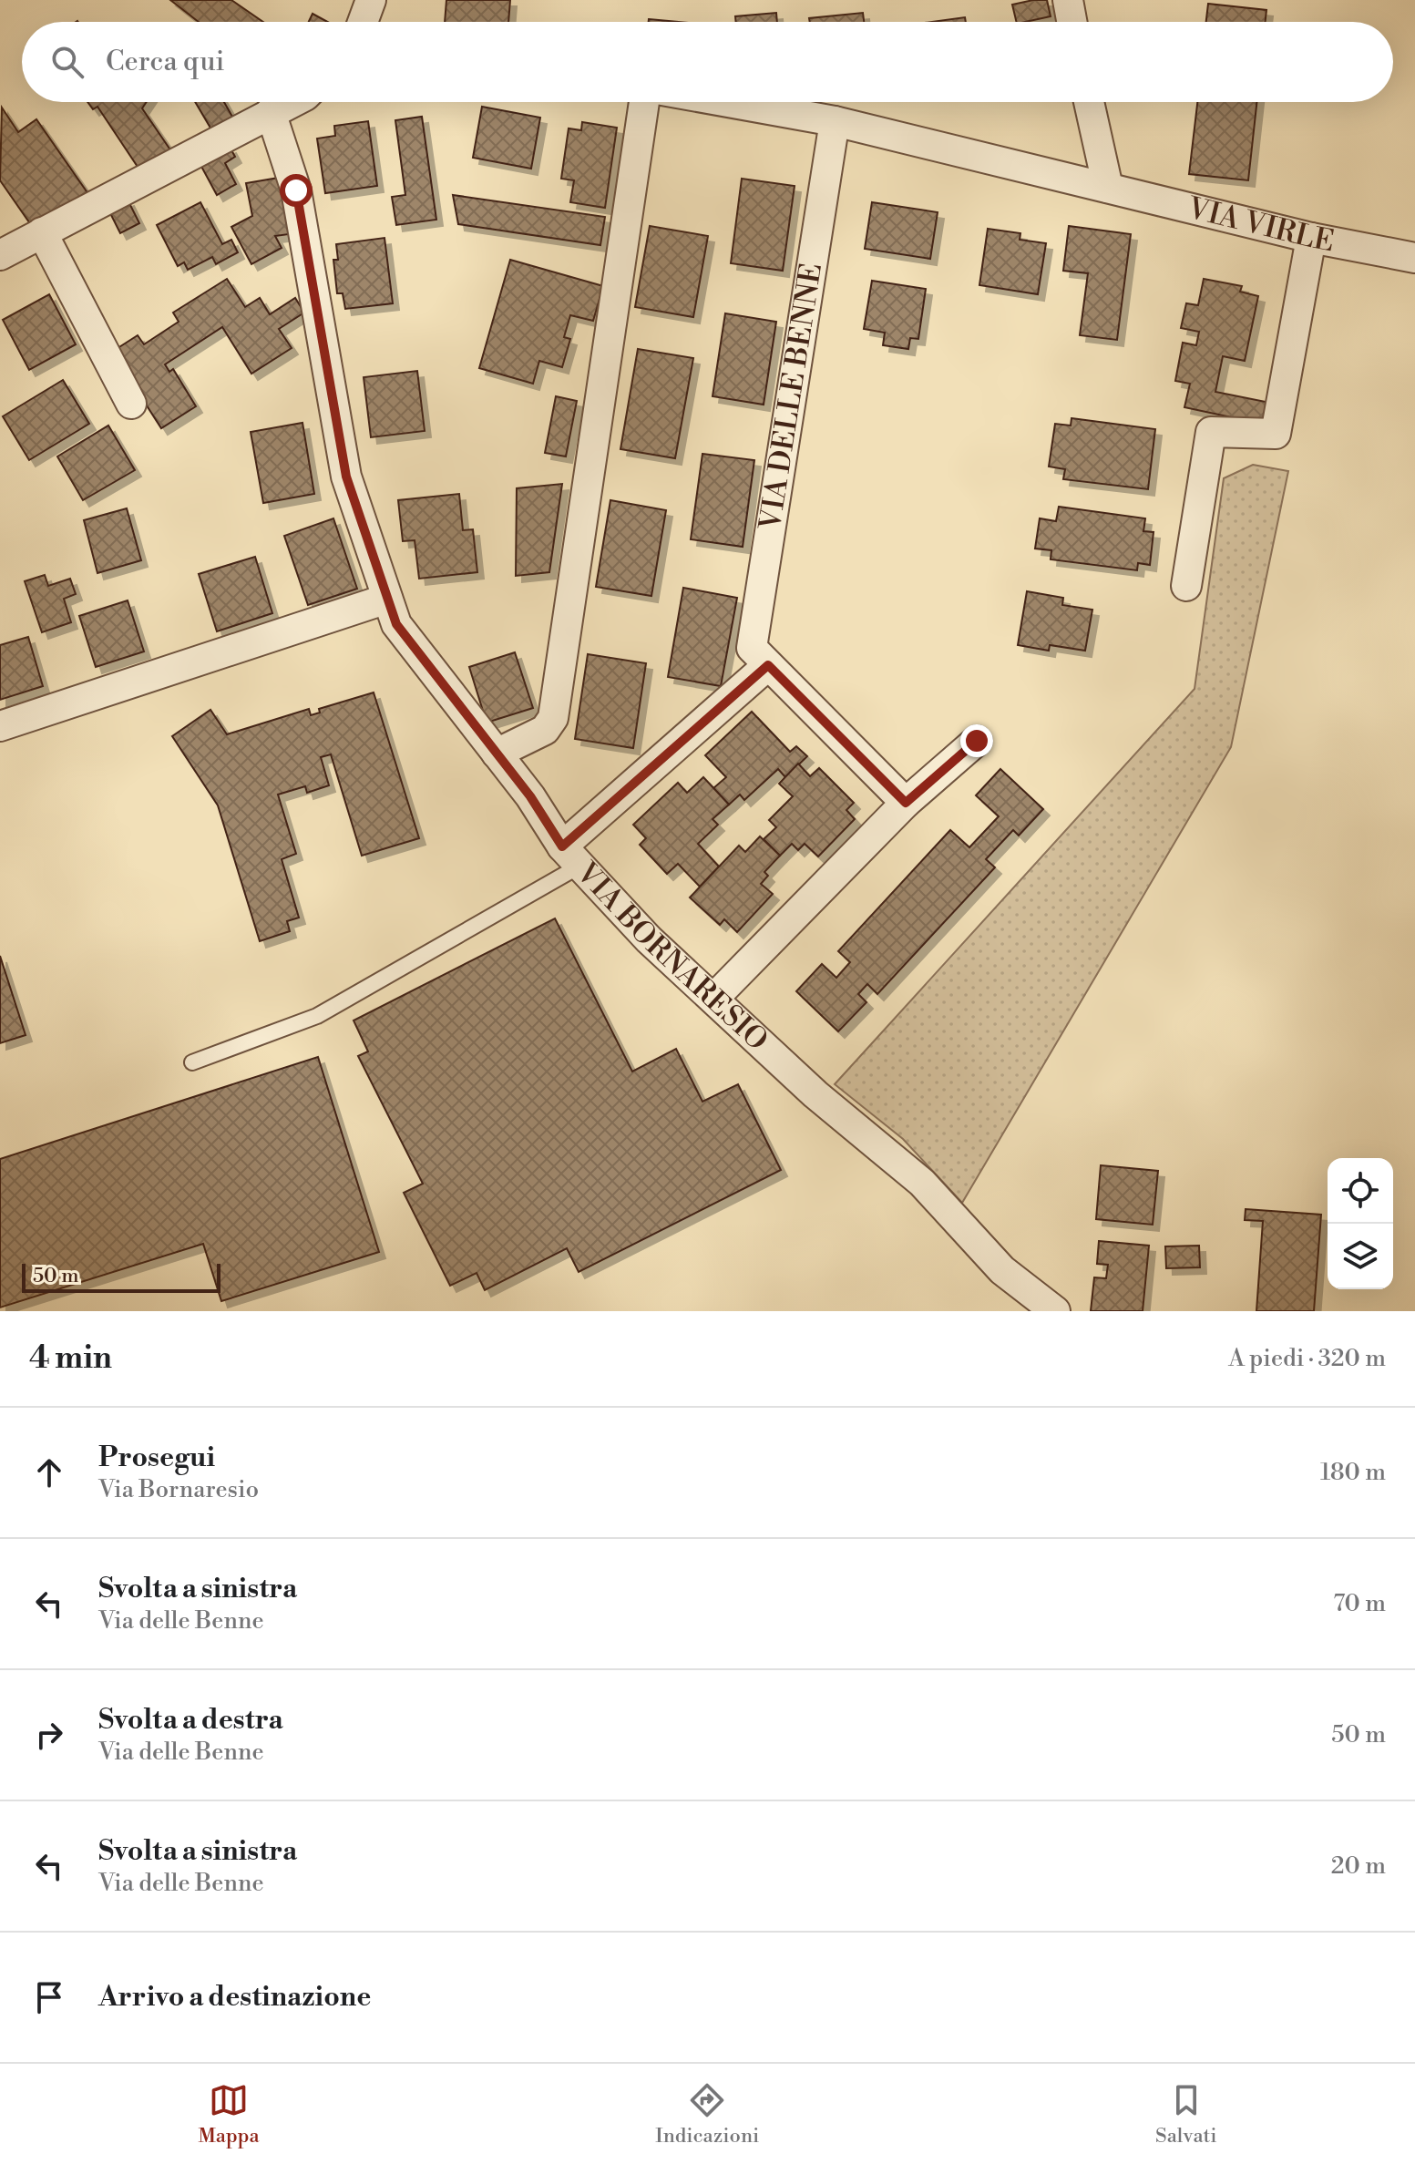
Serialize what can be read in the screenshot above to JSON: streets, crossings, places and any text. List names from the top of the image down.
{
  "streets": {
    "street": ["VIA VIRLE", "VIA DELLE BENNE", "VIA BORNARESIO"]
  },
  "crossings": [
    ["VIA VIRLE", "VIA DELLE BENNE"]
  ],
  "scale_bar": "50 m",
  "page": {
    "search": "Cerca qui",
    "scale": "50 m",
    "heading": ["4 min", "A piedi · 320 m"],
    "list": [
      ["Prosegui", "Via Bornaresio", "180 m"],
      ["Svolta a sinistra", "Via delle Benne", "70 m"],
      ["Svolta a destra", "Via delle Benne", "50 m"],
      ["Svolta a sinistra", "Via delle Benne", "20 m"],
      "Arrivo a destinazione"
    ],
    "nav": ["Mappa", "Indicazioni", "Salvati"]
  }
}
